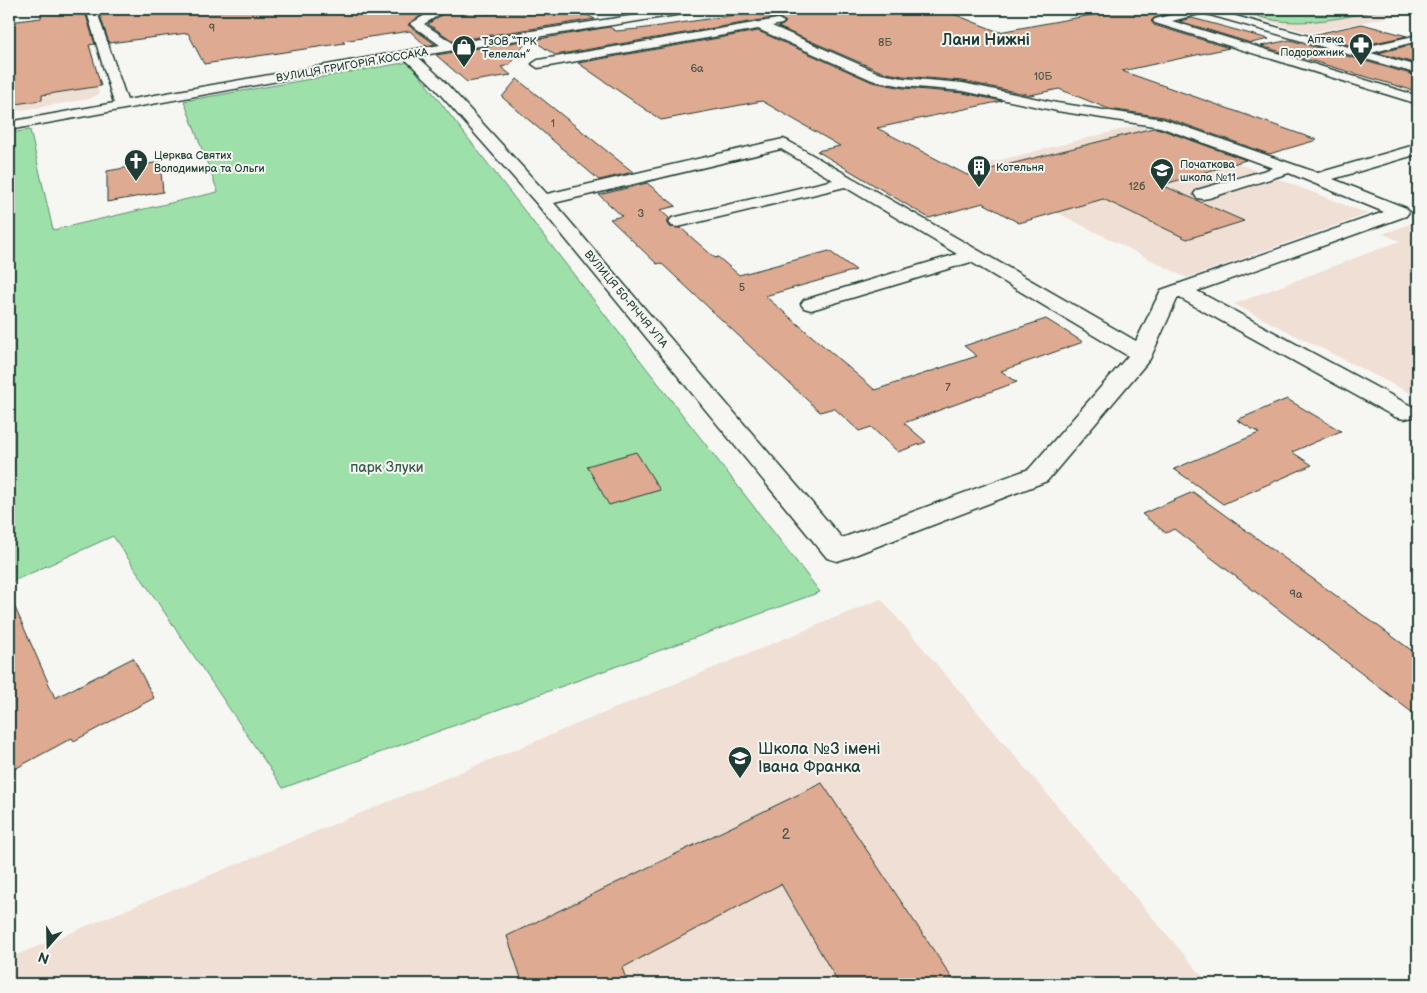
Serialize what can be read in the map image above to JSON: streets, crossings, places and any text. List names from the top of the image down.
{
  "streets": {
    "street": ["ВУЛИЦЯ ГРИГОРІЯ КОССАКА", "ВУЛИЦЯ 50-РІЧЧЯ УПА"]
  },
  "crossings": [
    ["ВУЛИЦЯ ГРИГОРІЯ КОССАКА", "ВУЛИЦЯ 50-РІЧЧЯ УПА"]
  ],
  "districts": ["Лани Нижні"],
  "parks": ["парк Злуки"],
  "places": {
    "pharmacy": ["Аптека Подорожник"],
    "shop": ["ТзОВ “ТРК Телелан”"],
    "church": ["Церква Святих Володимира та Ольги"],
    "building": ["Котельня"],
    "school or university": ["Початкова школа №11", "Школа №3 імені Івана Франка"]
  },
  "house_numbers": [
    "9",
    "8Б",
    "6а",
    "10Б",
    "1",
    "12б",
    "3",
    "5",
    "7",
    "9а",
    "2"
  ],
  "north": "bottom"
}
